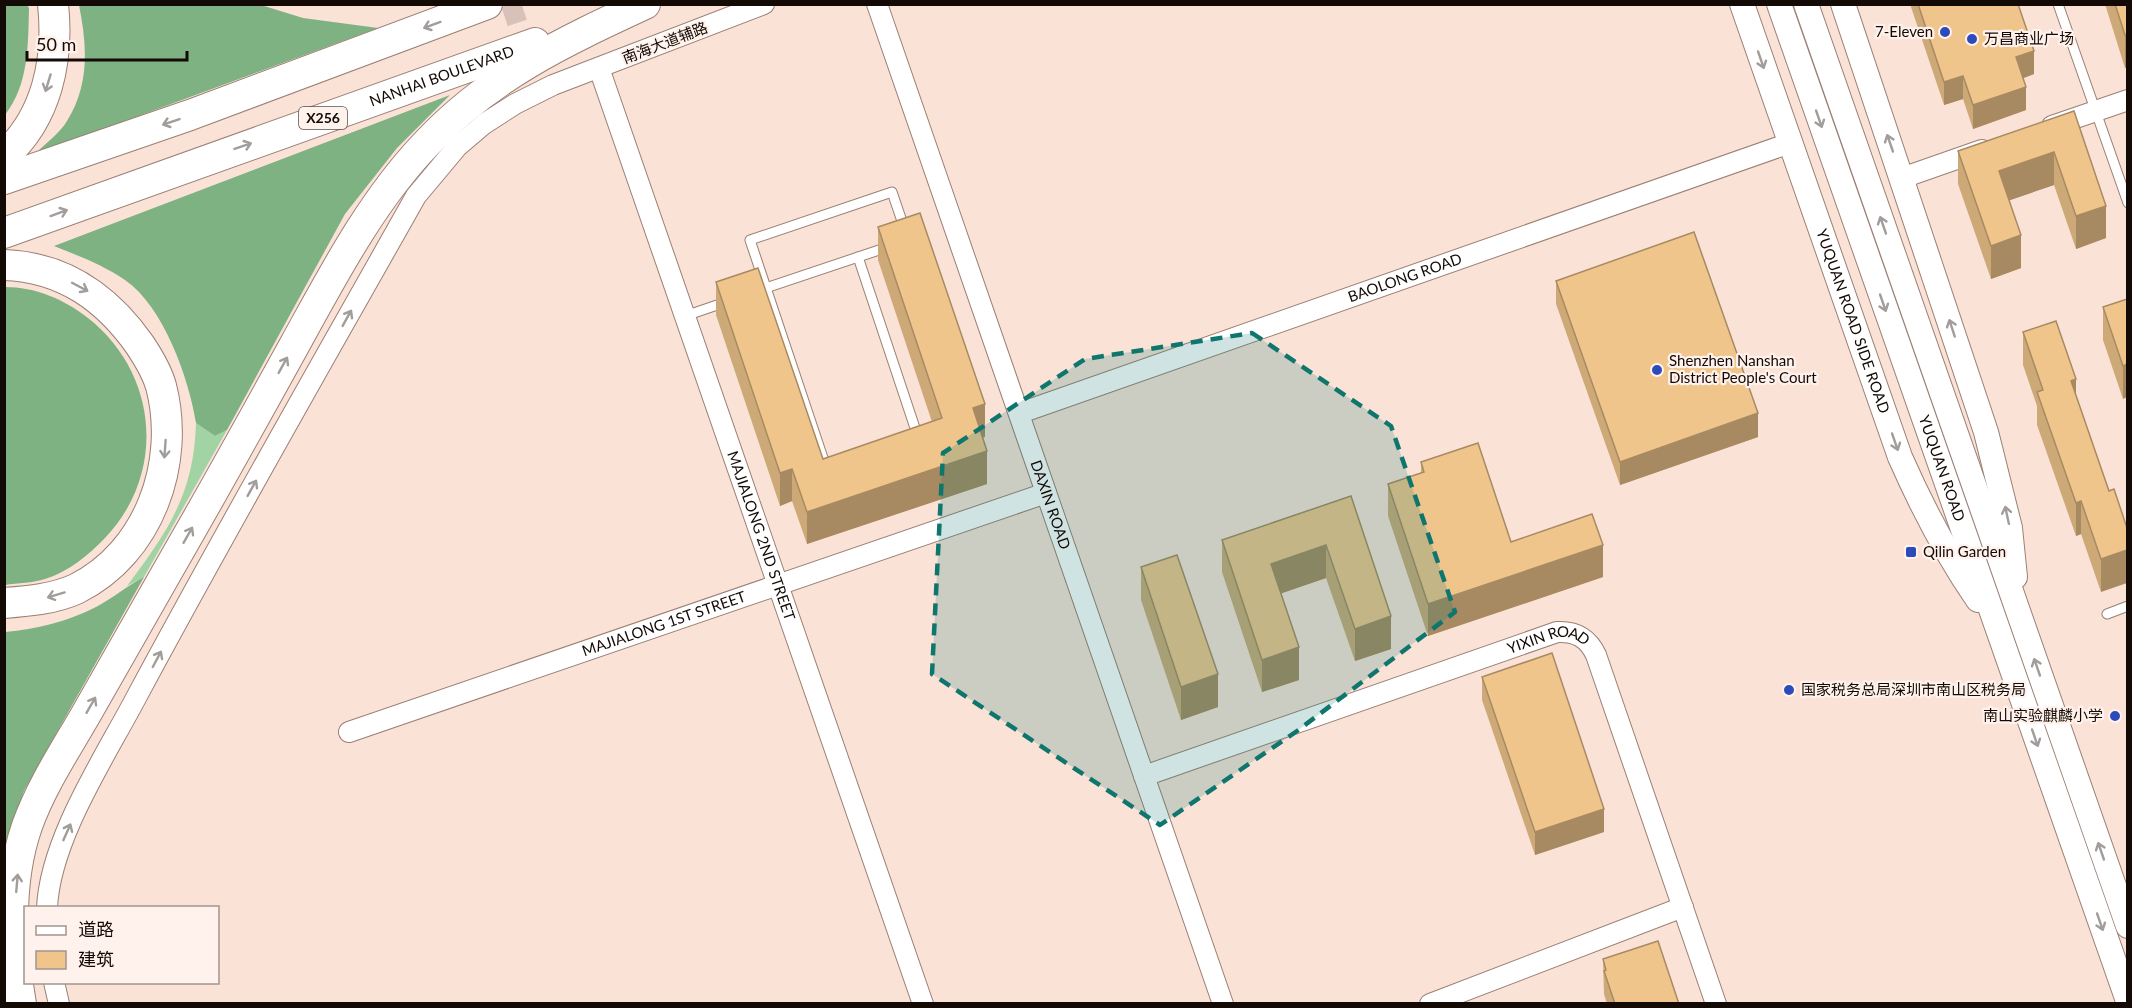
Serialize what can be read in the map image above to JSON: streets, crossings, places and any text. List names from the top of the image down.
{
  "streets": {
    "main road": ["NANHAI BOULEVARD", "X256"],
    "street": [
      "南海大道辅路",
      "BAOLONG ROAD",
      "YUQUAN ROAD SIDE ROAD",
      "YUQUAN ROAD",
      "DAXIN ROAD",
      "MAJIALONG 2ND STREET",
      "MAJIALONG 1ST STREET",
      "YIXIN ROAD"
    ]
  },
  "crossings": [
    ["南海大道辅路", "MAJIALONG 2ND STREET"],
    ["BAOLONG ROAD", "YUQUAN ROAD SIDE ROAD"],
    ["BAOLONG ROAD", "DAXIN ROAD"],
    ["YUQUAN ROAD SIDE ROAD", "YUQUAN ROAD"],
    ["DAXIN ROAD", "MAJIALONG 1ST STREET"],
    ["DAXIN ROAD", "YIXIN ROAD"],
    ["MAJIALONG 2ND STREET", "MAJIALONG 1ST STREET"]
  ],
  "one_way": ["南海大道辅路"],
  "places": {
    "other": [
      "7-Eleven",
      "万昌商业广场",
      "Shenzhen Nanshan District People's Court",
      "国家税务总局深圳市南山区税务局",
      "南山实验麒麟小学"
    ],
    "transit": ["Qilin Garden"]
  },
  "legend": ["道路", "建筑"],
  "scale_bar": "50 m"
}
